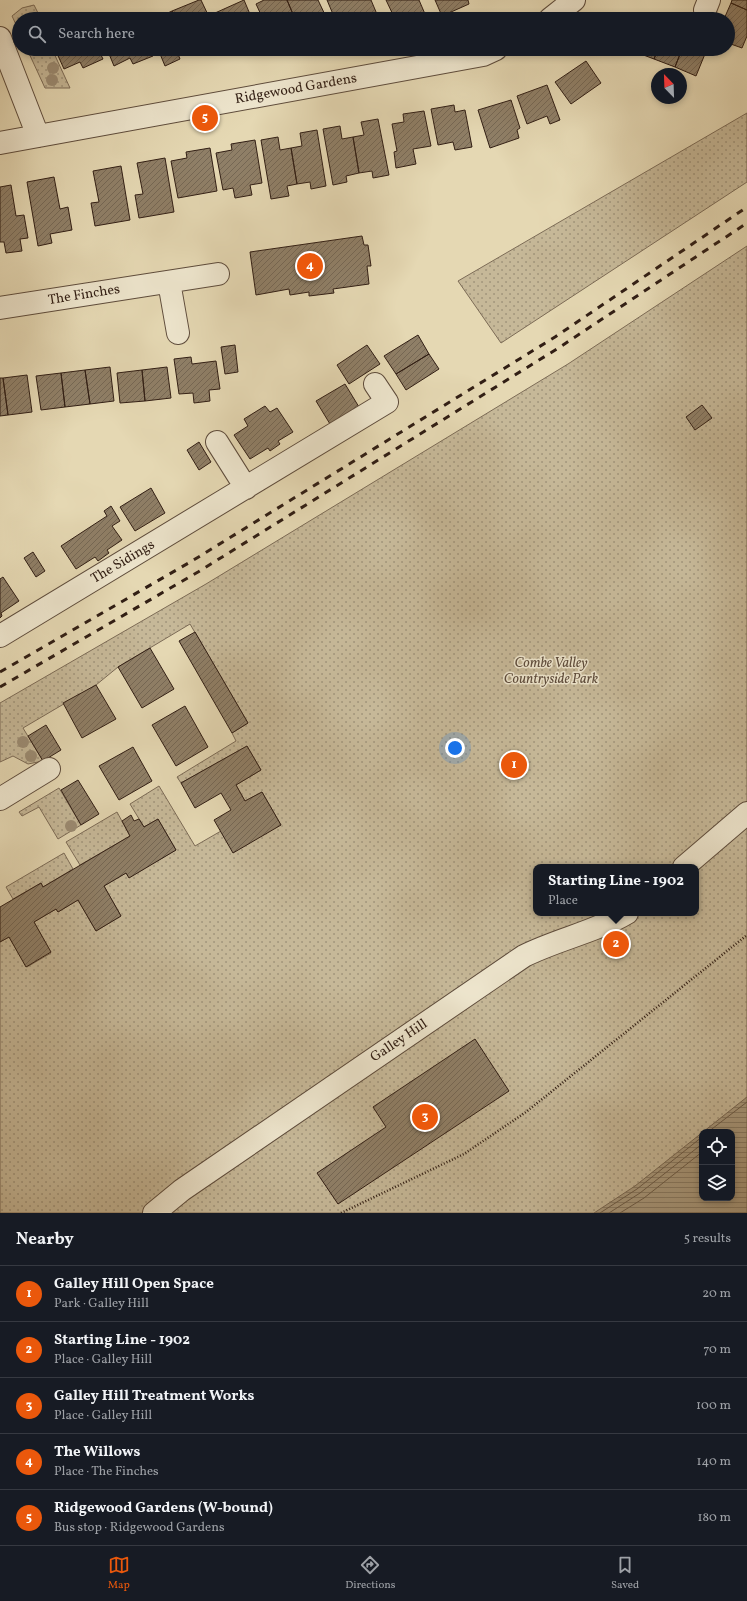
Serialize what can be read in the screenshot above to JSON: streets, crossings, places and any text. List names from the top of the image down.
{
  "streets": {
    "street": [
      "Ridgewood Gardens",
      "The Finches",
      "The Sidings",
      "Galley Hill"
    ]
  },
  "parks": ["Combe Valley Countryside Park"],
  "north": "top left",
  "page": {
    "search": "Search here",
    "pins": [
      "5",
      "4",
      "1",
      "2",
      "3"
    ],
    "popup": ["Starting Line - 1902", "Place"],
    "heading": ["Nearby", "5 results"],
    "list": [
      {
        "mark": "1",
        "name": "Galley Hill Open Space",
        "note": "Park · Galley Hill",
        "value": "20 m"
      },
      {
        "mark": "2",
        "name": "Starting Line - 1902",
        "note": "Place · Galley Hill",
        "value": "70 m"
      },
      {
        "mark": "3",
        "name": "Galley Hill Treatment Works",
        "note": "Place · Galley Hill",
        "value": "100 m"
      },
      {
        "mark": "4",
        "name": "The Willows",
        "note": "Place · The Finches",
        "value": "140 m"
      },
      {
        "mark": "5",
        "name": "Ridgewood Gardens (W-bound)",
        "note": "Bus stop · Ridgewood Gardens",
        "value": "180 m"
      }
    ],
    "nav": ["Map", "Directions", "Saved"]
  }
}
